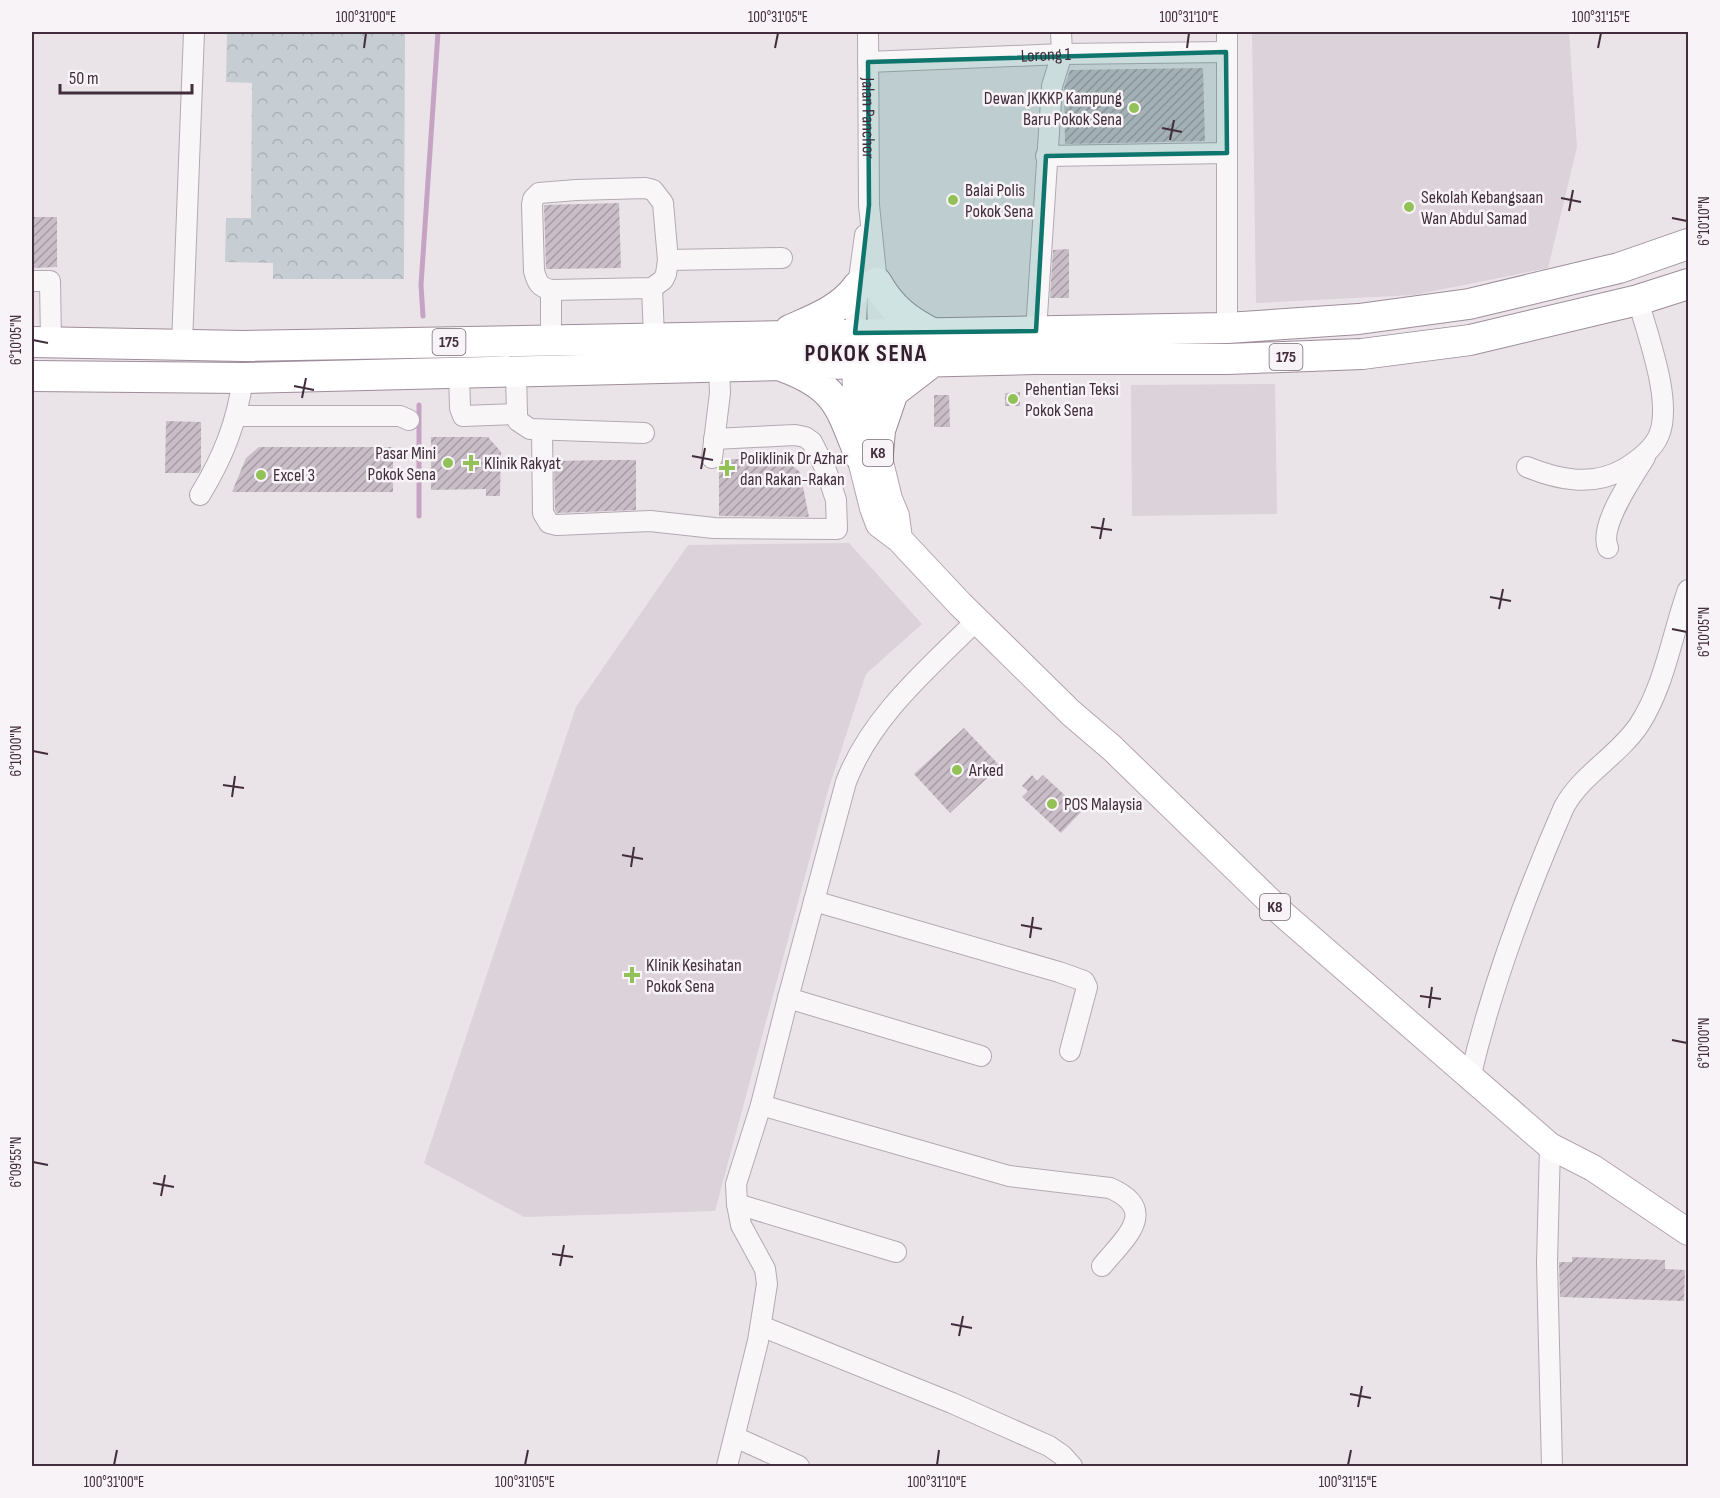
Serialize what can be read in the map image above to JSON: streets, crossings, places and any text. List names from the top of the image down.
{
  "streets": {
    "highway": ["175"],
    "main road": ["K8"],
    "street": ["Lorong 1", "Jalan Panchor"]
  },
  "crossings": [
    ["Lorong 1", "Jalan Panchor"],
    ["Jalan Panchor", "175"],
    ["Jalan Panchor", "K8"],
    ["175", "K8"]
  ],
  "districts": ["POKOK SENA"],
  "places": {
    "other": [
      "Dewan JKKKP Kampung Baru Pokok Sena",
      "Balai Polis Pokok Sena",
      "Sekolah Kebangsaan Wan Abdul Samad",
      "Pehentian Teksi Pokok Sena",
      "Pasar Mini Pokok Sena",
      "Excel 3",
      "Arked",
      "POS Malaysia"
    ],
    "health": ["Klinik Rakyat", "Poliklinik Dr Azhar dan Rakan-Rakan", "Klinik Kesihatan Pokok Sena"]
  },
  "scale_bar": "50 m",
  "coordinates": [
    "100°31'00\"E",
    "100°31'05\"E",
    "100°31'10\"E",
    "100°31'15\"E",
    "6°10'10\"N",
    "6°10'05\"N",
    "6°10'00\"N",
    "6°09'55\"N"
  ]
}
